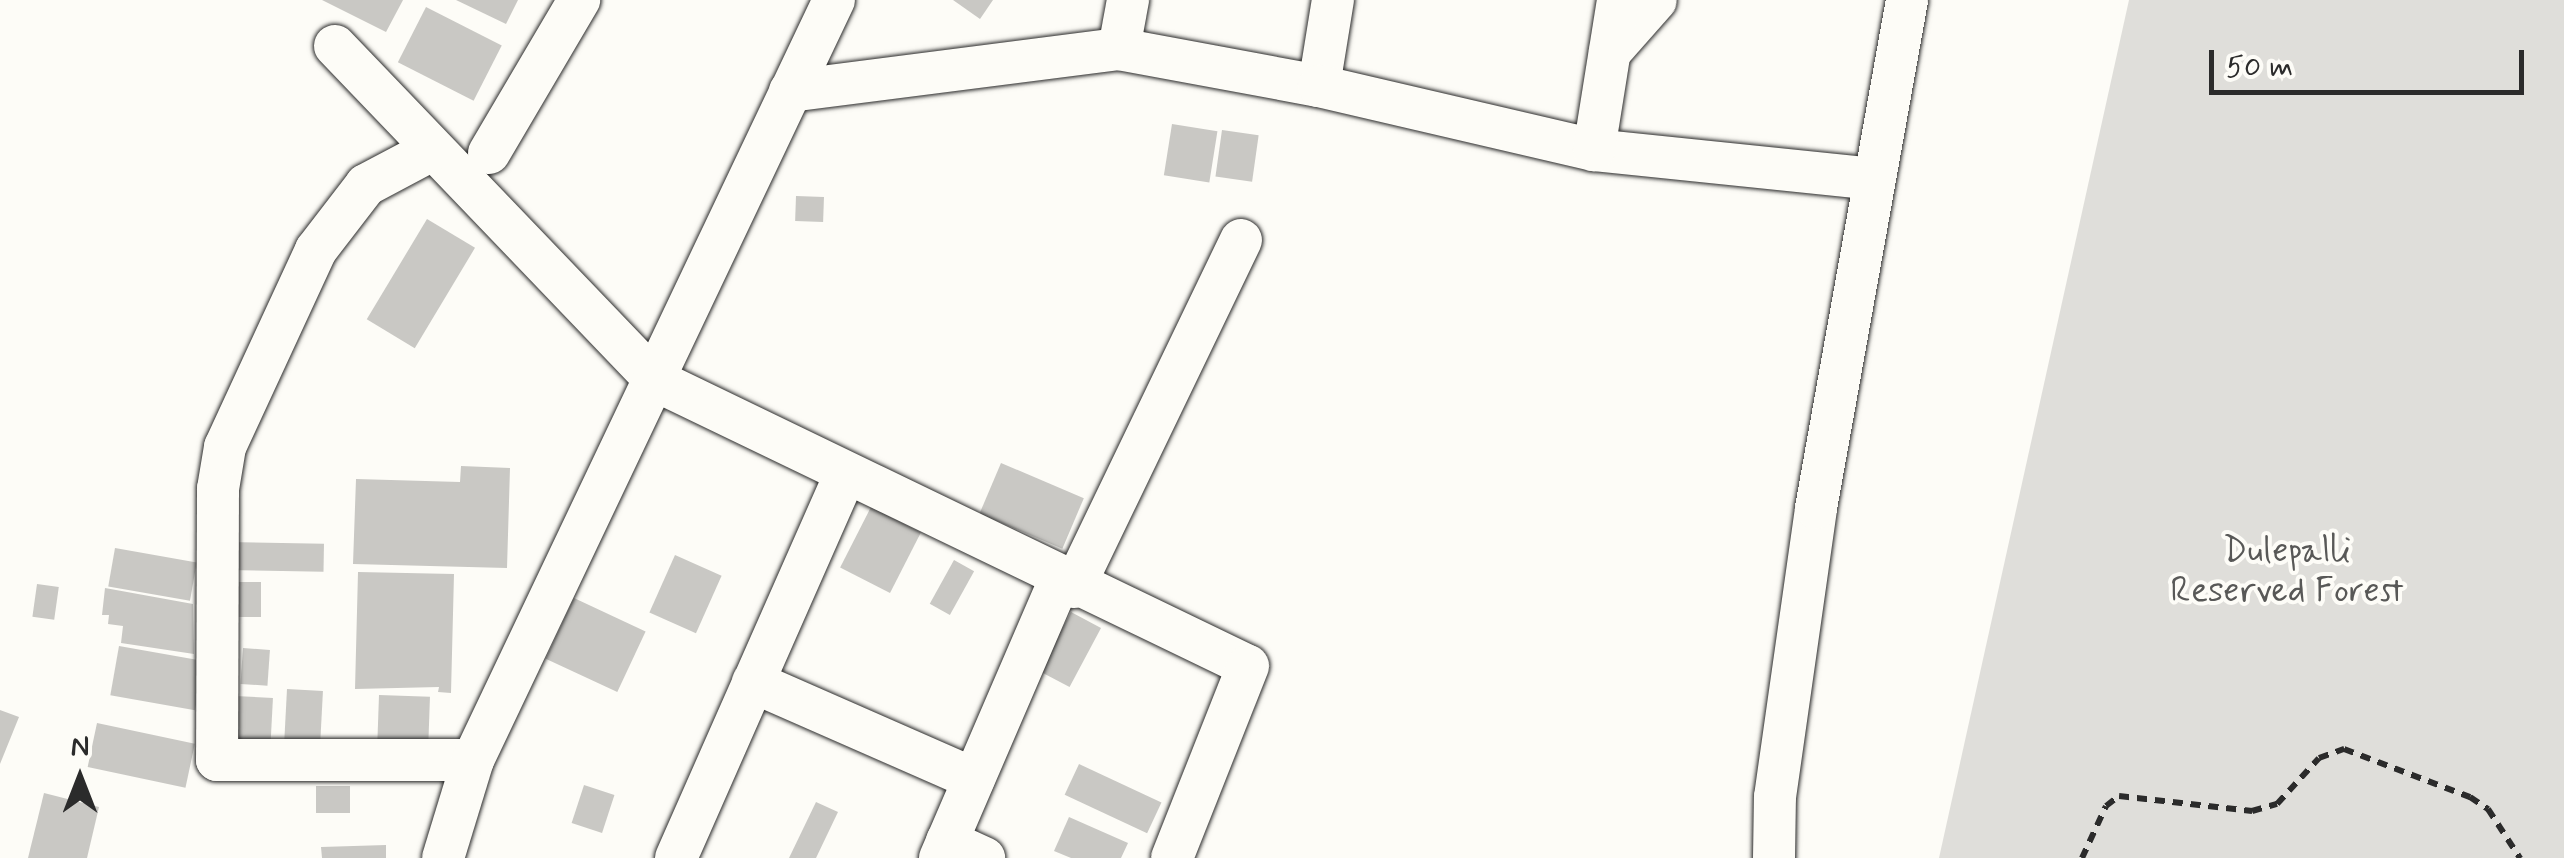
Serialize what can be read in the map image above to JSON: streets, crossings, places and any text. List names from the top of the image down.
{
  "parks": ["Dulepalli Reserved Forest"],
  "scale_bar": "50 m",
  "north": "top"
}
